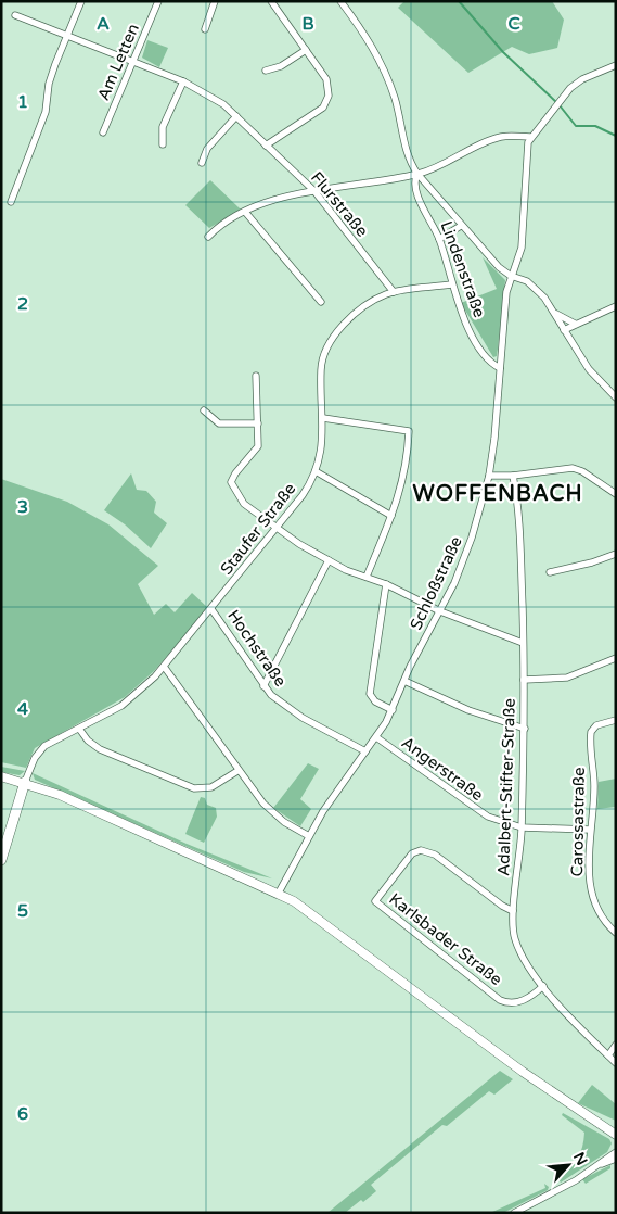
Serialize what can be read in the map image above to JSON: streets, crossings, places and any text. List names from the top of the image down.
{
  "streets": {
    "street": [
      "Am Letten",
      "Flurstraße",
      "Lindenstraße",
      "Staufer Straße",
      "Schloßstraße",
      "Hochstraße",
      "Angerstraße",
      "Adalbert-Stifter-Straße",
      "Carossastraße",
      "Karlsbader Straße"
    ]
  },
  "crossings": [
    ["Am Letten", "Flurstraße"],
    ["Flurstraße", "Staufer Straße"],
    ["Lindenstraße", "Staufer Straße"],
    ["Lindenstraße", "Schloßstraße"],
    ["Staufer Straße", "Hochstraße"],
    ["Schloßstraße", "Hochstraße"],
    ["Schloßstraße", "Angerstraße"],
    ["Angerstraße", "Adalbert-Stifter-Straße"],
    ["Angerstraße", "Carossastraße"],
    ["Adalbert-Stifter-Straße", "Karlsbader Straße"]
  ],
  "districts": ["WOFFENBACH"],
  "north": "top right",
  "grid": {
    "columns": ["A", "B", "C"],
    "rows": [
      "1",
      "2",
      "3",
      "4",
      "5",
      "6"
    ]
  }
}
